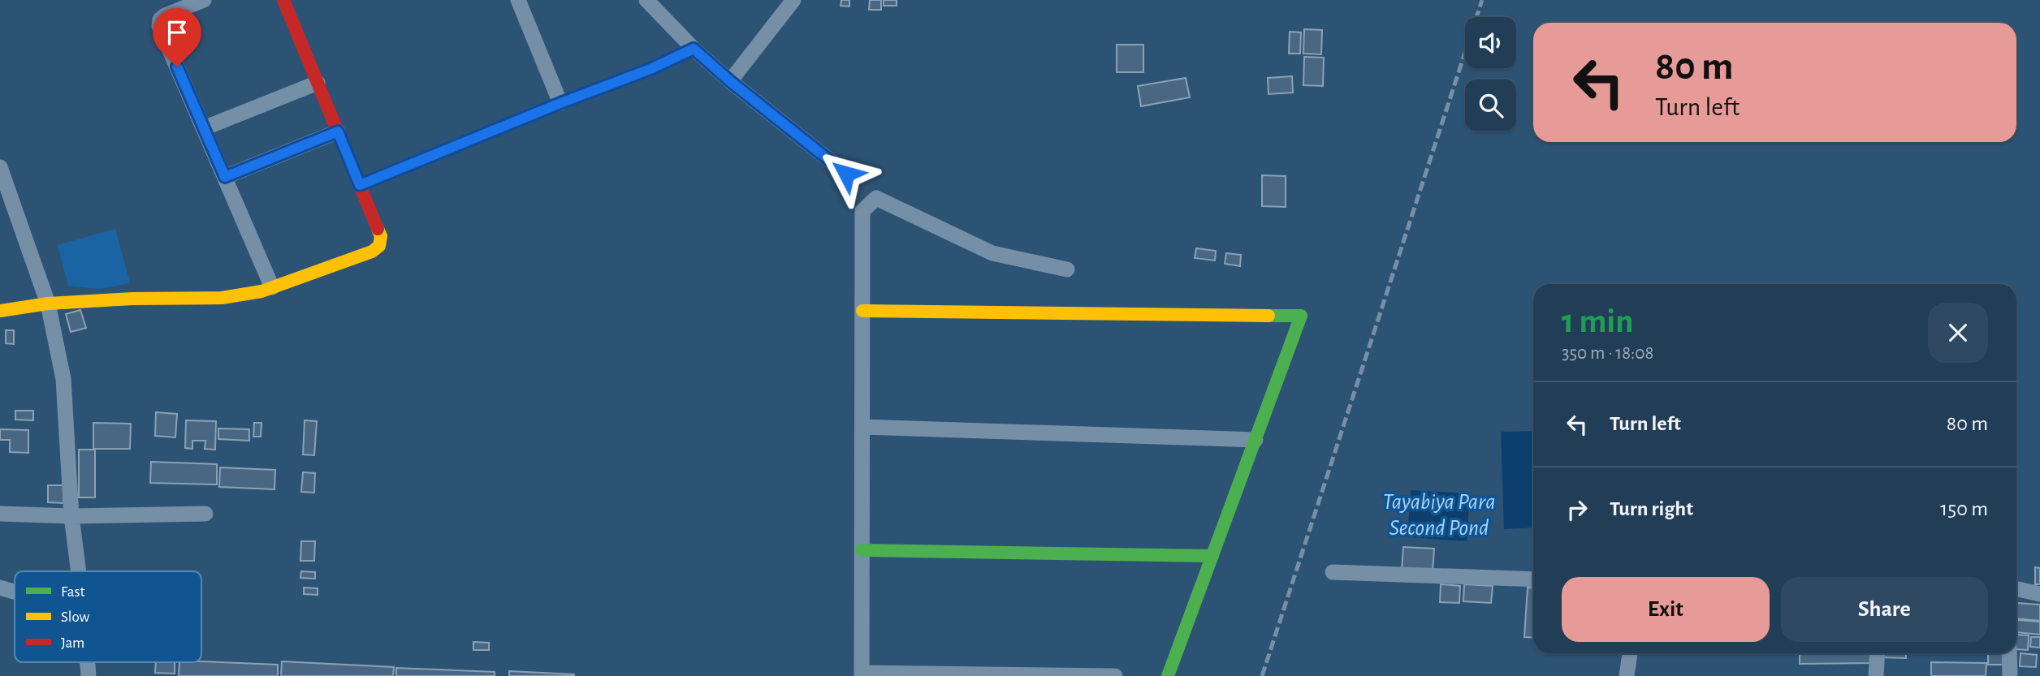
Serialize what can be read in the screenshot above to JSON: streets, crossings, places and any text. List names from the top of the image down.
{
  "water": ["Tayabiya Para Second Pond"],
  "legend": ["Fast", "Slow", "Jam"],
  "page": {
    "turn": ["80 m", "Turn left"],
    "heading": ["1 min", "350 m · 18:08"],
    "list": [
      {
        "name": "Turn left",
        "value": "80 m"
      },
      {
        "name": "Turn right",
        "value": "150 m"
      }
    ],
    "buttons": ["Exit", "Share"]
  }
}
